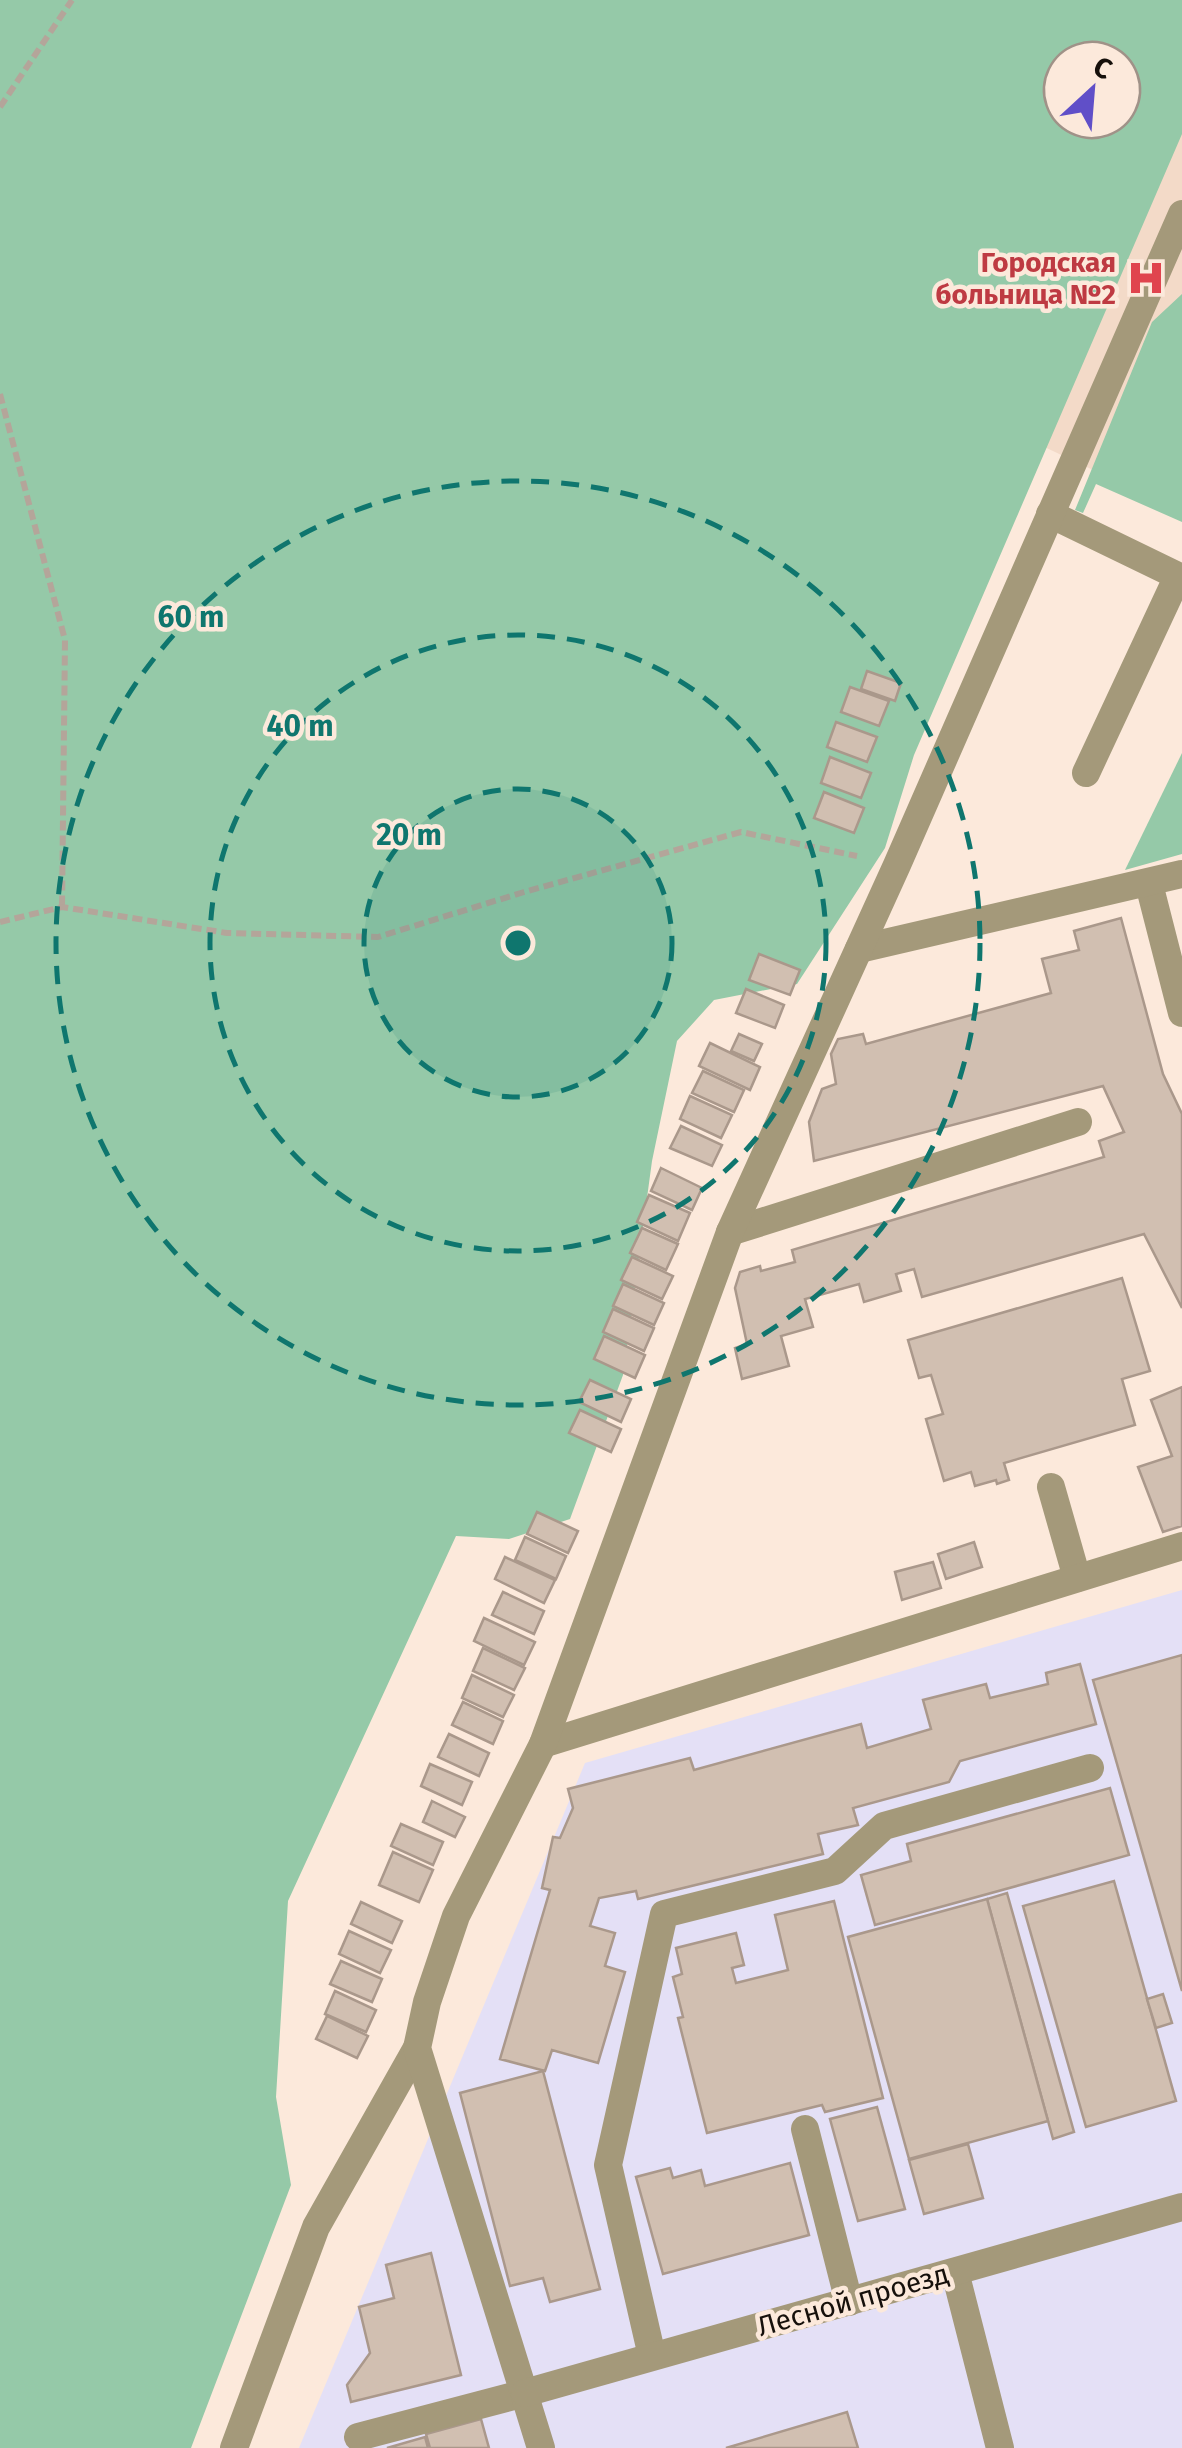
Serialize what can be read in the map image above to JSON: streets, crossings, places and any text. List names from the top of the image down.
{
  "streets": {
    "street": ["Лесной проезд"]
  },
  "places": {
    "hospital": ["Городская больница №2"]
  },
  "north": "top right",
  "rings": ["60 m", "40 m", "20 m"]
}
